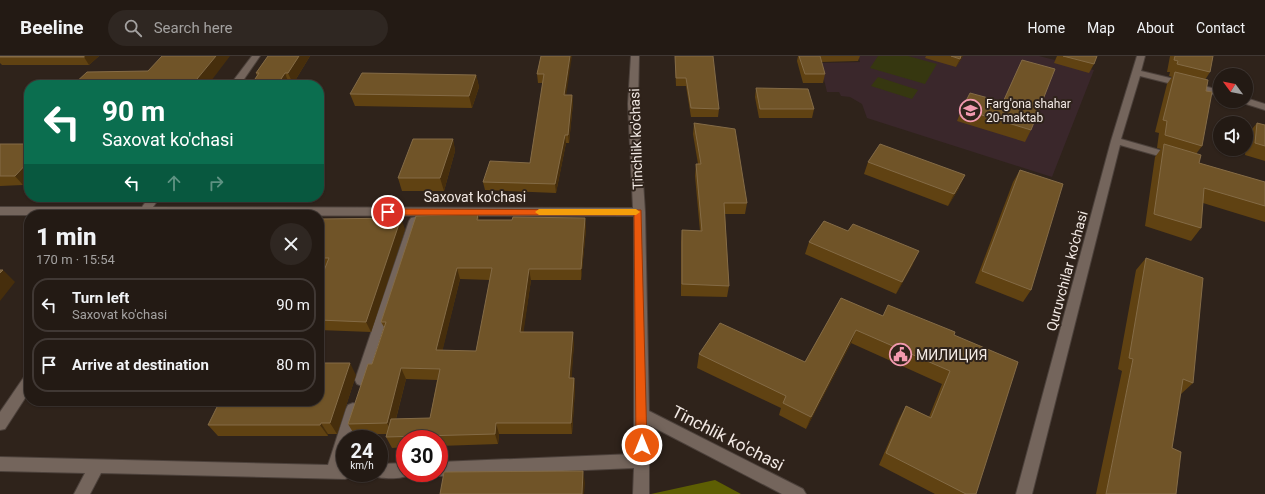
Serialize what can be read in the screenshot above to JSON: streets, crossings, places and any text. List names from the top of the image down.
{
  "streets": {
    "street": ["Tinchlik ko'chasi", "Saxovat ko'chasi", "Quruvchilar ko'chasi"]
  },
  "crossings": [
    ["Tinchlik ko'chasi", "Saxovat ko'chasi"]
  ],
  "places": {
    "school or university": ["Farg'ona shahar 20-maktab"],
    "public building": ["МИЛИЦИЯ"]
  },
  "north": "top left",
  "page": {
    "header": "Beeline",
    "search": "Search here",
    "nav": [
      "Home",
      "Map",
      "About",
      "Contact"
    ],
    "turn": ["90 m", "Saxovat ko'chasi"],
    "heading": ["1 min", "170 m · 15:54"],
    "list": [
      {
        "name": "Turn left",
        "note": "Saxovat ko'chasi",
        "value": "90 m"
      },
      {
        "name": "Arrive at destination",
        "value": "80 m"
      }
    ],
    "speed": "24 km/h",
    "limit": "30"
  }
}
